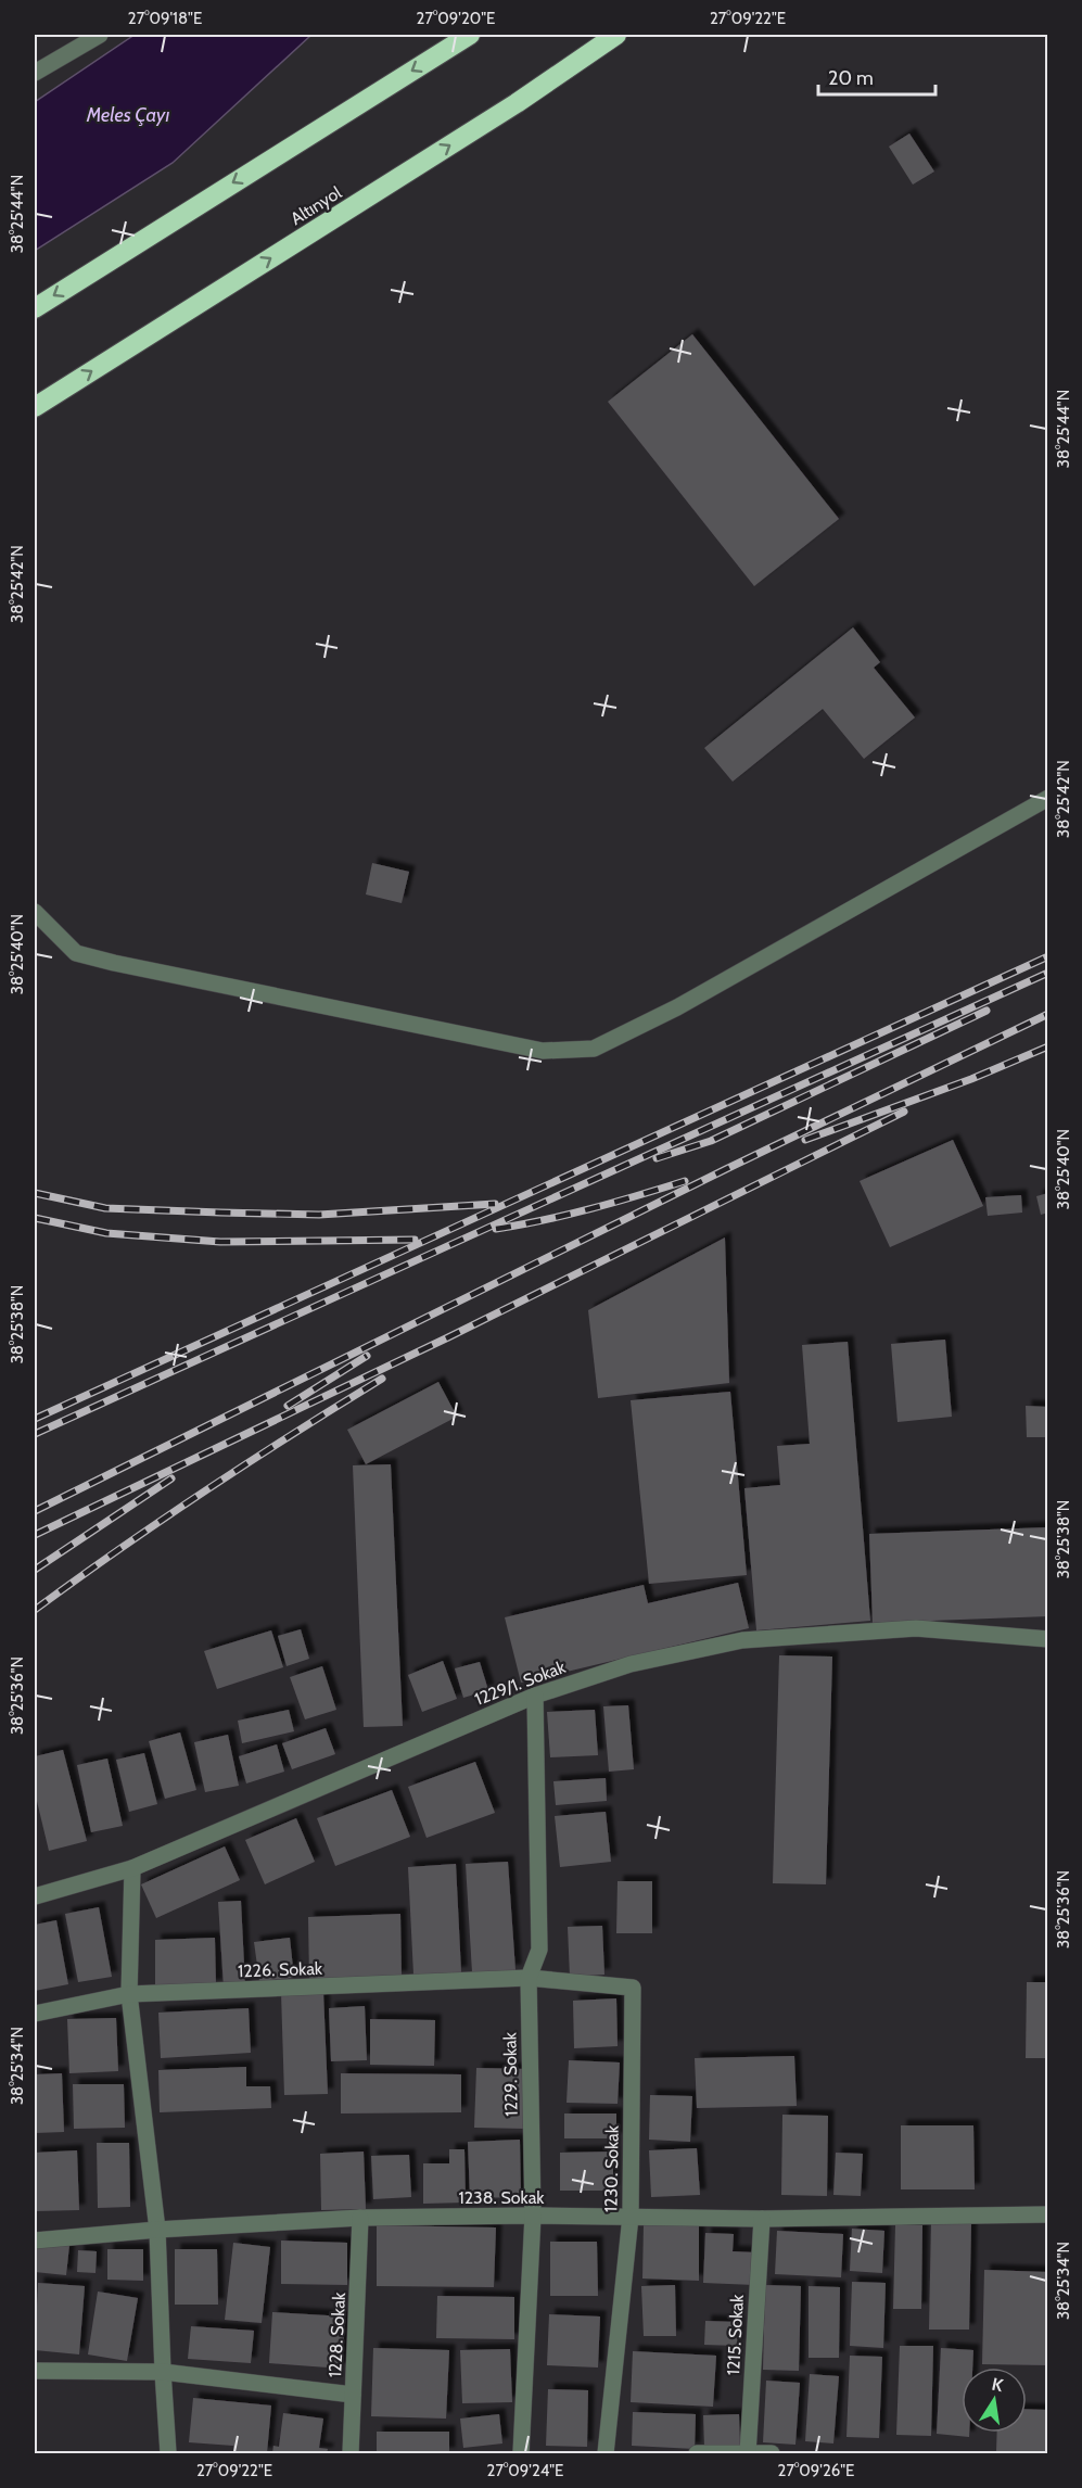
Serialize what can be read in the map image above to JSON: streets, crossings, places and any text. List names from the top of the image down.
{
  "streets": {
    "highway": ["Altınyol"],
    "street": [
      "1229/1. Sokak",
      "1226. Sokak",
      "1229. Sokak",
      "1230. Sokak",
      "1238. Sokak",
      "1228. Sokak",
      "1215. Sokak"
    ]
  },
  "crossings": [
    ["1229/1. Sokak", "1229. Sokak"],
    ["1226. Sokak", "1229. Sokak"],
    ["1226. Sokak", "1230. Sokak"],
    ["1229. Sokak", "1230. Sokak"],
    ["1229. Sokak", "1238. Sokak"],
    ["1230. Sokak", "1238. Sokak"],
    ["1238. Sokak", "1228. Sokak"],
    ["1238. Sokak", "1215. Sokak"]
  ],
  "water": ["Meles Çayı"],
  "scale_bar": "20 m",
  "north": "top",
  "coordinates": [
    "27°09'18\"E",
    "27°09'20\"E",
    "27°09'22\"E",
    "38°25'44\"N",
    "38°25'42\"N",
    "38°25'40\"N",
    "38°25'38\"N",
    "38°25'36\"N",
    "38°25'34\"N",
    "27°09'24\"E",
    "27°09'26\"E"
  ]
}
